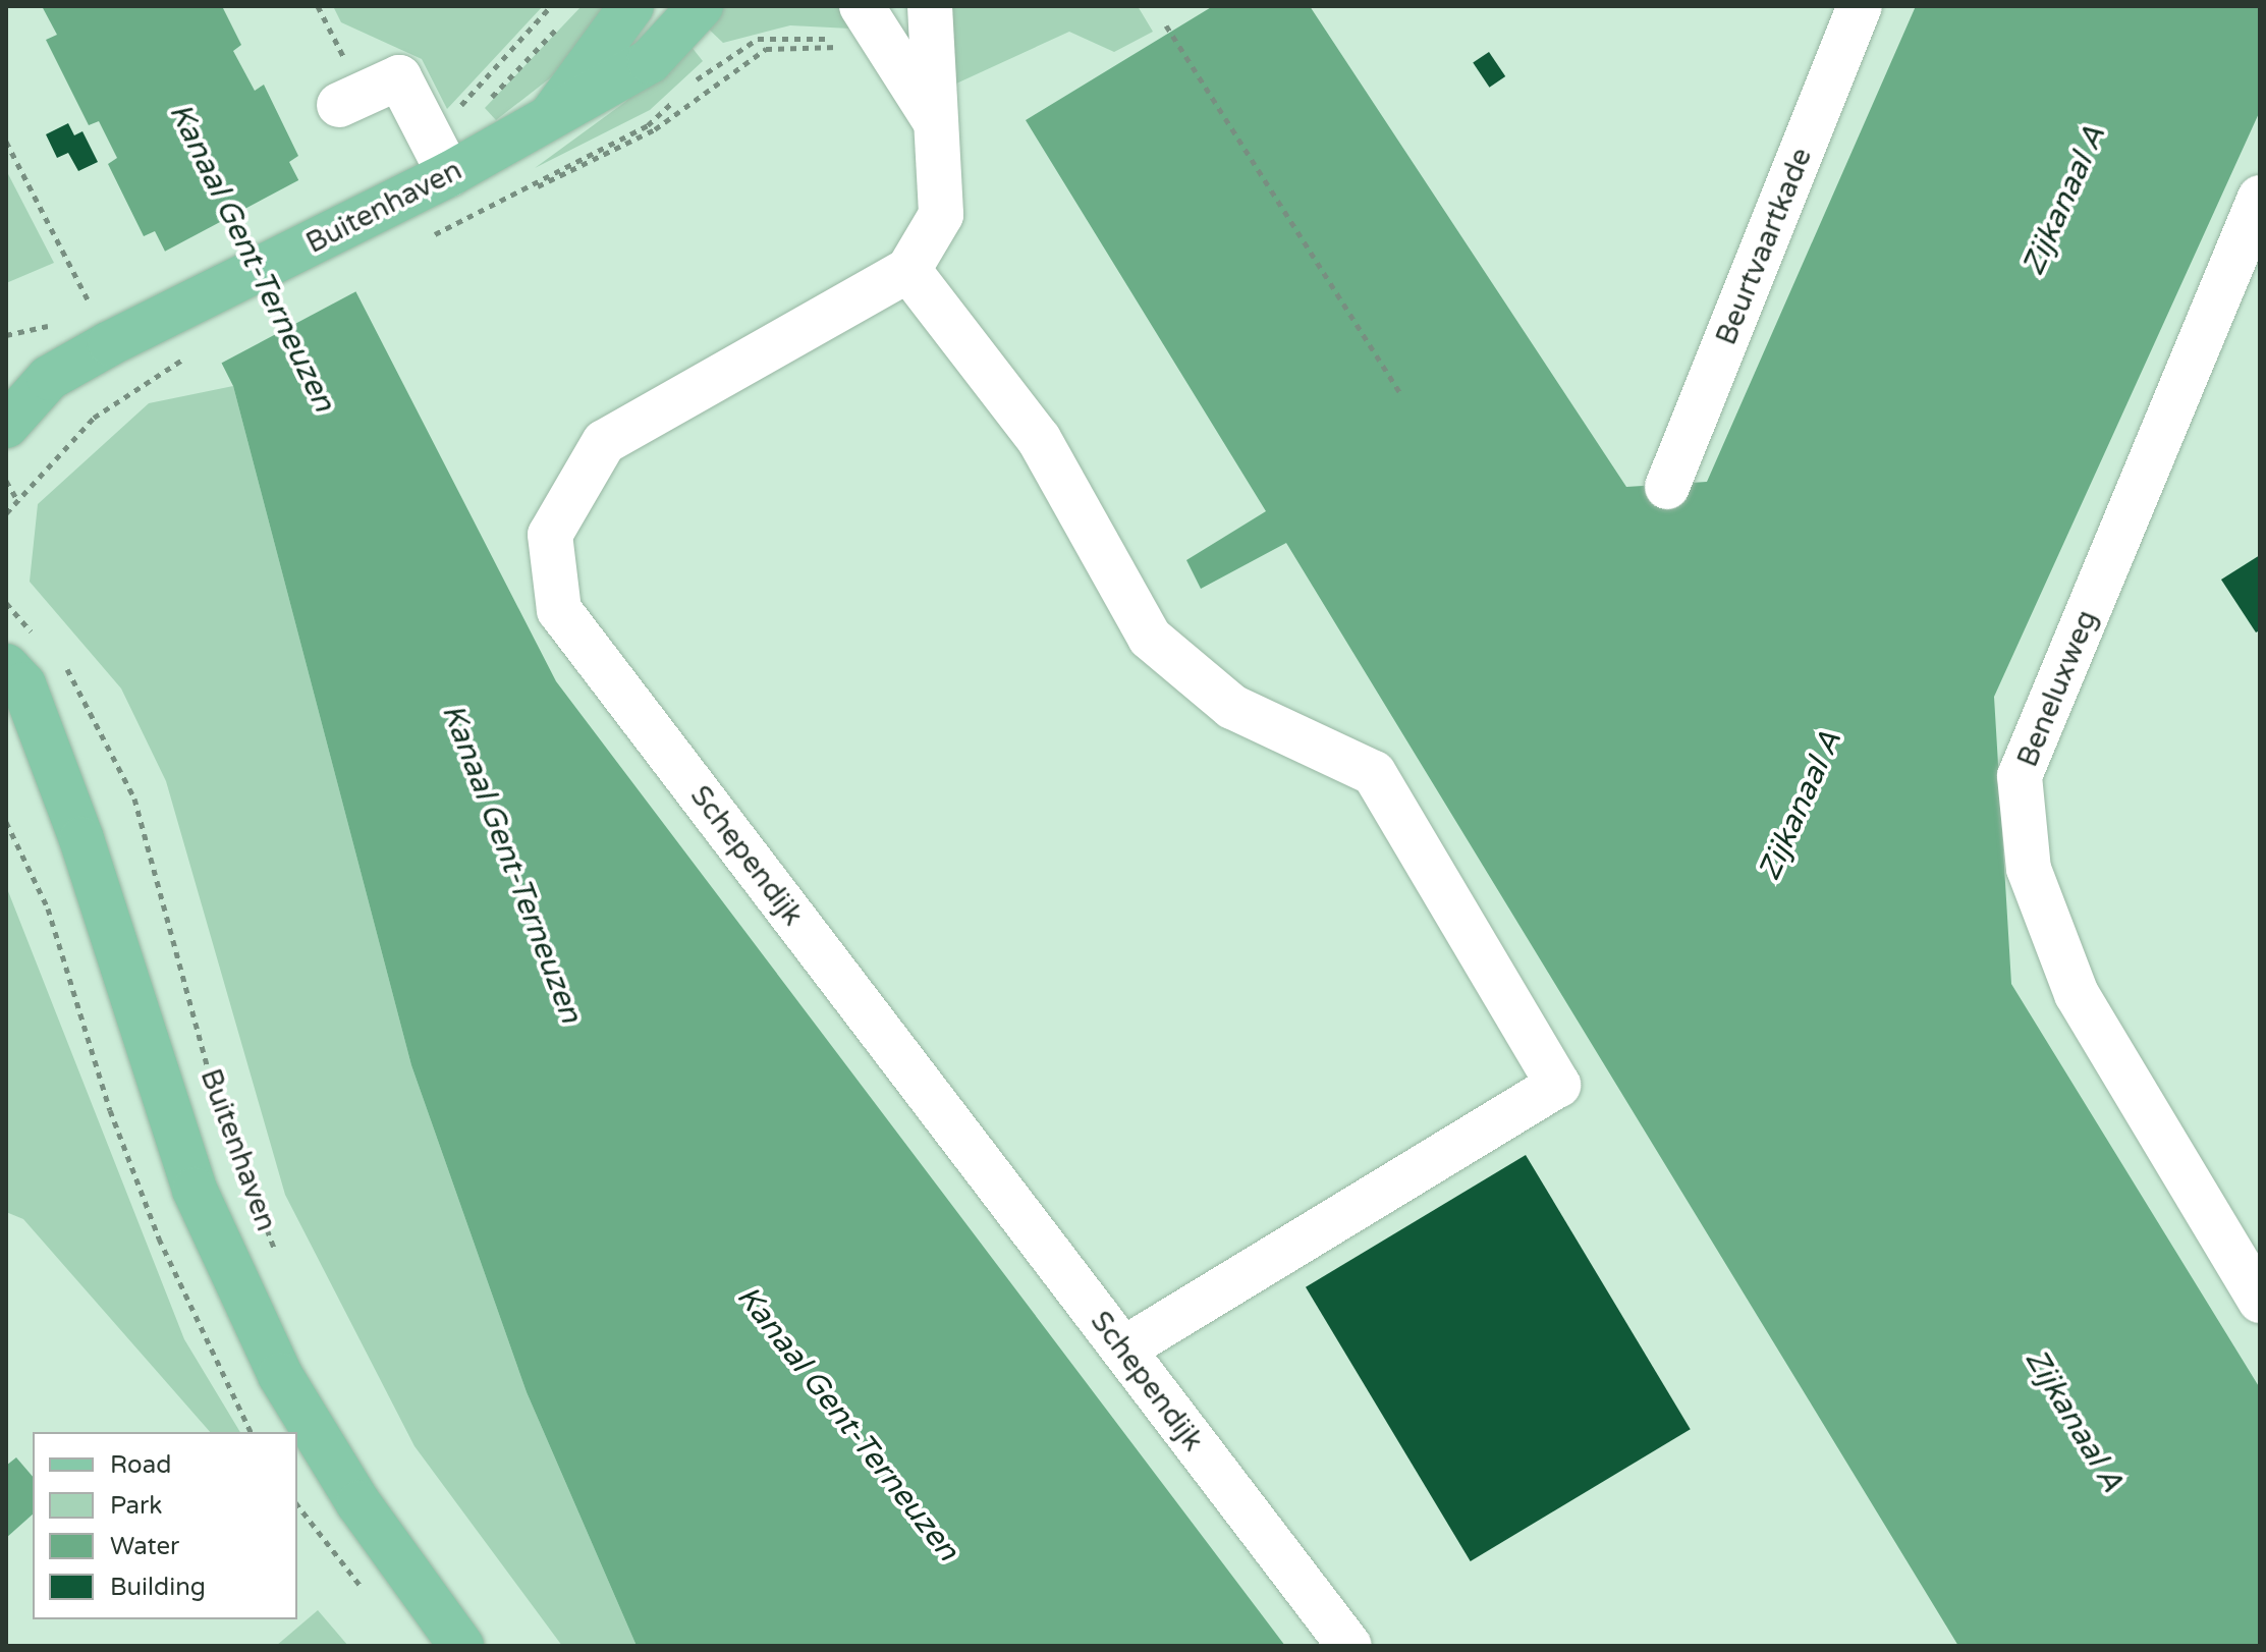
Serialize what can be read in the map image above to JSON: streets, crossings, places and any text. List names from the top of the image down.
{
  "streets": {
    "main road": ["Buitenhaven"],
    "street": ["Beurtvaartkade", "Beneluxweg", "Schependijk"]
  },
  "water": ["Zijkanaal A", "Kanaal Gent-Terneuzen"],
  "legend": [
    "Road",
    "Park",
    "Water",
    "Building"
  ]
}
